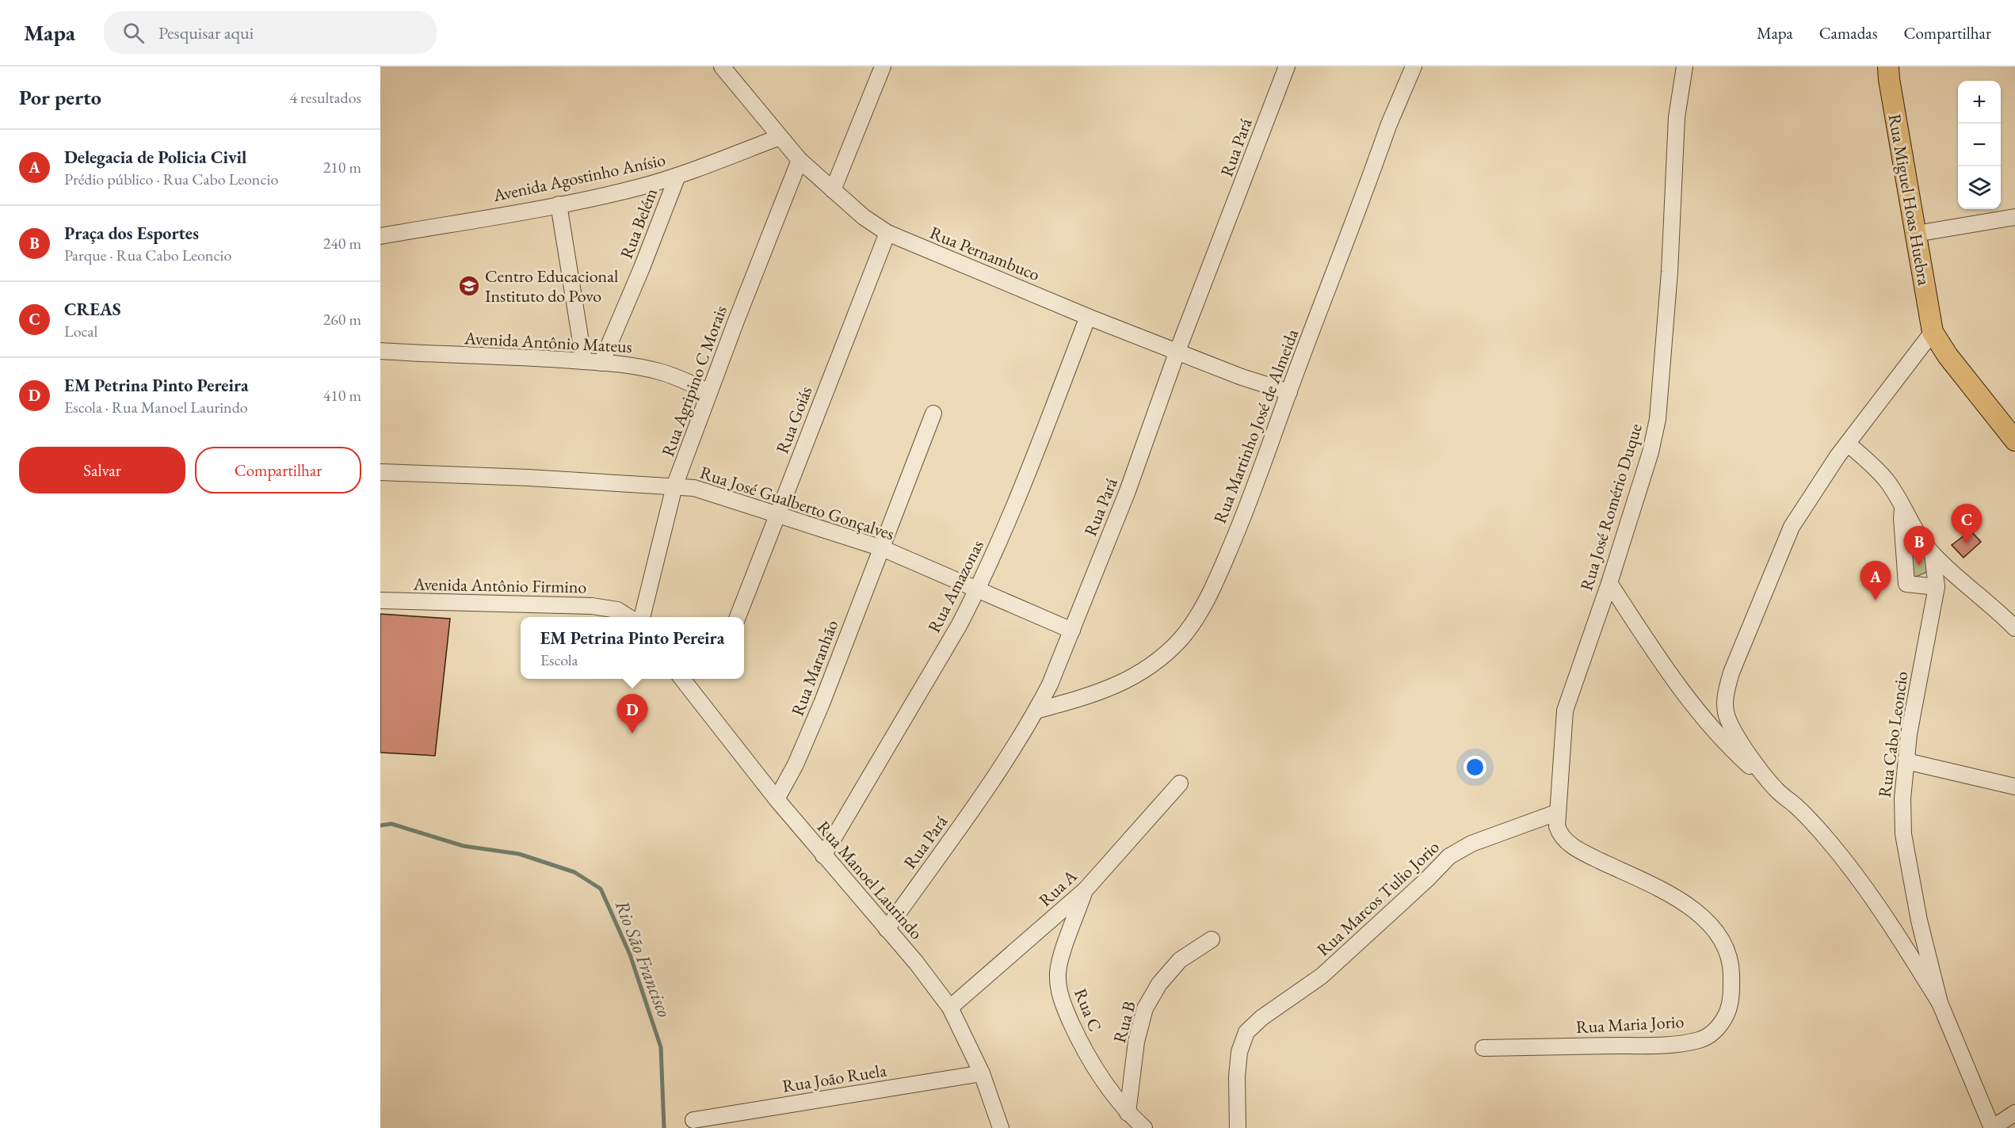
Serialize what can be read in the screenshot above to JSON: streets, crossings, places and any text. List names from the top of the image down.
{
  "streets": {
    "main road": ["Rua Miguel Hoas Huebra"],
    "street": [
      "Rua Pará",
      "Avenida Agostinho Anísio",
      "Rua Belém",
      "Rua Pernambuco",
      "Avenida Antônio Mateus",
      "Rua Agripino C Morais",
      "Rua Goiás",
      "Rua Martinho José de Almeida",
      "Rua José Gualberto Gonçalves",
      "Rua José Romério Duque",
      "Avenida Antônio Firmino",
      "Rua Amazonas",
      "Rua Maranhão",
      "Rua Cabo Leoncio",
      "Rua Manoel Laurindo",
      "Rua A",
      "Rua Marcos Tulio Jorio",
      "Rua C",
      "Rua B",
      "Rua Maria Jorio",
      "Rua João Ruela"
    ]
  },
  "crossings": [
    ["Rua Pará", "Rua Pernambuco"],
    ["Rua Pará", "Rua Martinho José de Almeida"],
    ["Rua Pará", "Rua José Gualberto Gonçalves"],
    ["Rua Pará", "Rua Manoel Laurindo"],
    ["Avenida Agostinho Anísio", "Rua Belém"],
    ["Avenida Agostinho Anísio", "Rua Pernambuco"],
    ["Rua Belém", "Avenida Antônio Mateus"],
    ["Rua Pernambuco", "Rua Agripino C Morais"],
    ["Rua Pernambuco", "Rua Goiás"],
    ["Rua Pernambuco", "Rua Martinho José de Almeida"],
    ["Rua Pernambuco", "Rua Amazonas"],
    ["Avenida Antônio Mateus", "Rua Agripino C Morais"],
    ["Rua Agripino C Morais", "Rua José Gualberto Gonçalves"],
    ["Rua Goiás", "Rua José Gualberto Gonçalves"],
    ["Rua José Gualberto Gonçalves", "Rua Amazonas"],
    ["Rua José Gualberto Gonçalves", "Rua Maranhão"],
    ["Rua José Romério Duque", "Rua Marcos Tulio Jorio"],
    ["Rua José Romério Duque", "Rua Maria Jorio"],
    ["Rua Amazonas", "Rua Manoel Laurindo"],
    ["Rua Maranhão", "Rua Manoel Laurindo"],
    ["Rua Manoel Laurindo", "Rua A"],
    ["Rua Manoel Laurindo", "Rua João Ruela"],
    ["Rua A", "Rua C"],
    ["Rua C", "Rua B"]
  ],
  "water": ["Rio São Francisco"],
  "places": {
    "school or university": ["Centro Educacional Instituto do Povo"]
  },
  "page": {
    "header": "Mapa",
    "search": "Pesquisar aqui",
    "nav": ["Mapa", "Camadas", "Compartilhar"],
    "heading": ["Por perto", "4 resultados"],
    "map_buttons": ["+", "−"],
    "list": [
      {
        "mark": "A",
        "name": "Delegacia de Policia Civil",
        "note": "Prédio público · Rua Cabo Leoncio",
        "value": "210 m"
      },
      {
        "mark": "B",
        "name": "Praça dos Esportes",
        "note": "Parque · Rua Cabo Leoncio",
        "value": "240 m"
      },
      {
        "mark": "C",
        "name": "CREAS",
        "note": "Local",
        "value": "260 m"
      },
      {
        "mark": "D",
        "name": "EM Petrina Pinto Pereira",
        "note": "Escola · Rua Manoel Laurindo",
        "value": "410 m"
      }
    ],
    "buttons": ["Salvar", "Compartilhar"],
    "pins": [
      "C",
      "B",
      "A",
      "D"
    ],
    "popup": ["EM Petrina Pinto Pereira", "Escola"]
  }
}
